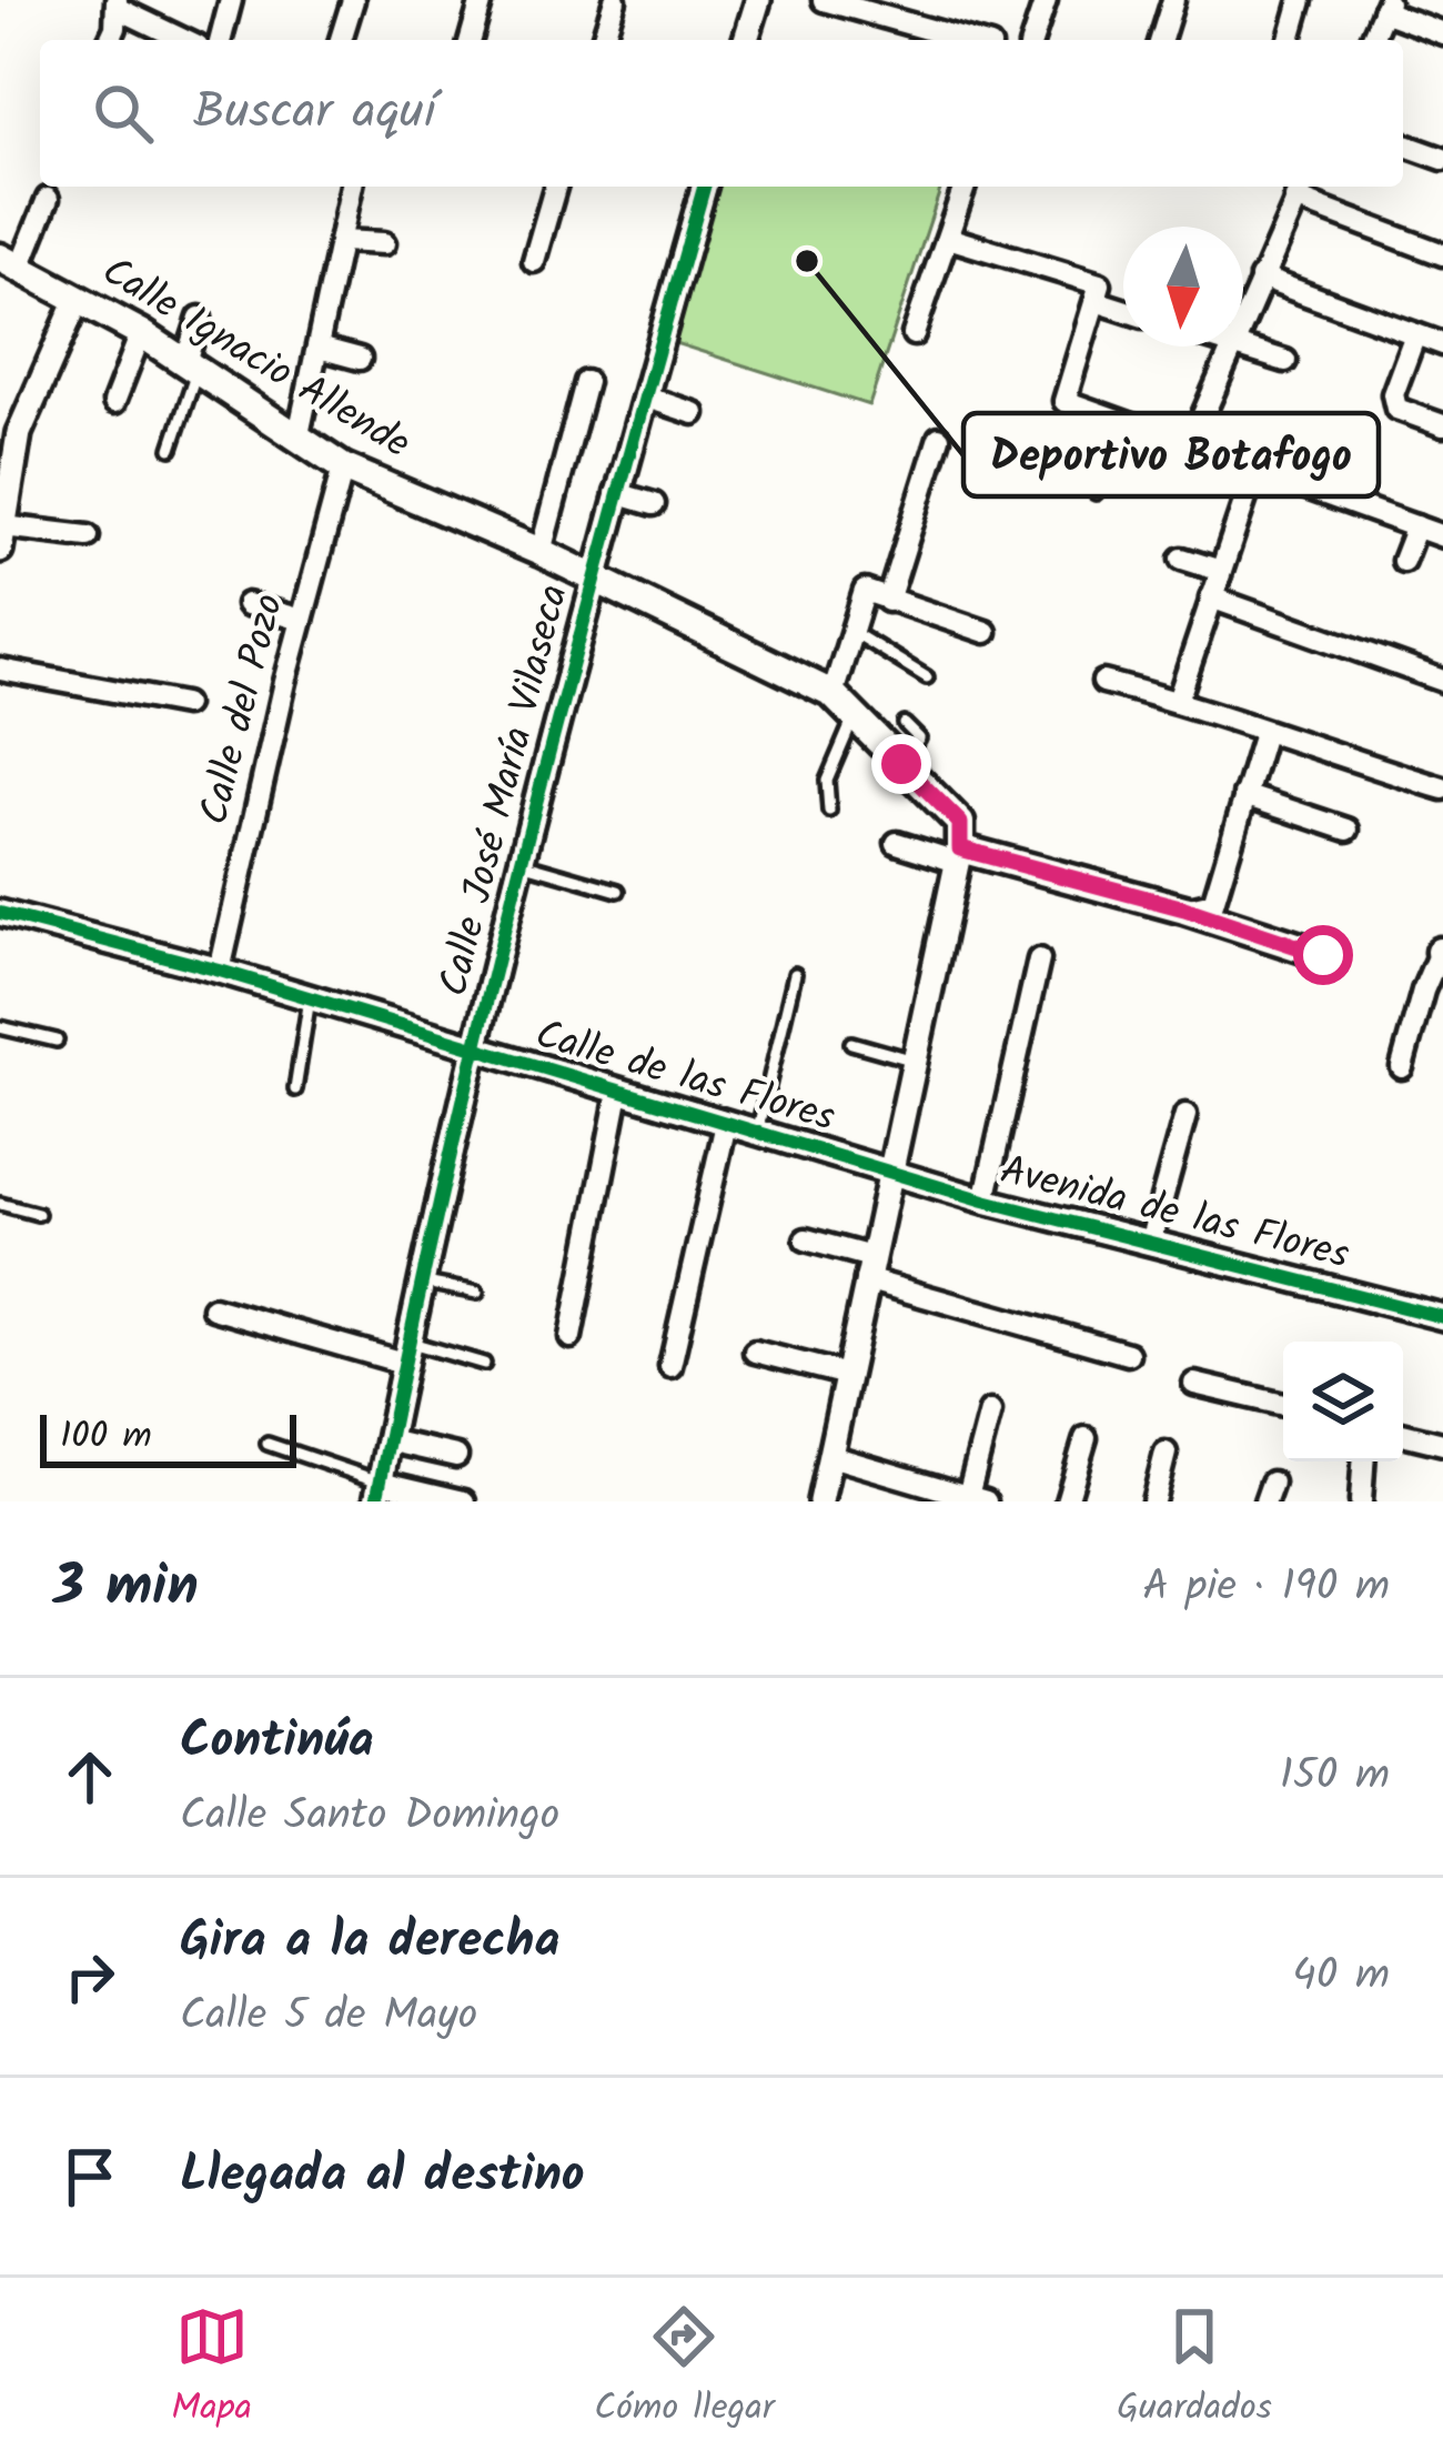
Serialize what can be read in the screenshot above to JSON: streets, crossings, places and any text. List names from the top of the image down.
{
  "streets": {
    "main road": ["Calle Ignacio Allende"],
    "street": [
      "Calle del Pozo",
      "Calle José María Vilaseca",
      "Calle de las Flores",
      "Avenida de las Flores"
    ]
  },
  "crossings": [
    ["Calle Ignacio Allende", "Calle del Pozo"],
    ["Calle Ignacio Allende", "Calle José María Vilaseca"],
    ["Calle del Pozo", "Calle de las Flores"],
    ["Calle José María Vilaseca", "Calle de las Flores"],
    ["Calle de las Flores", "Avenida de las Flores"]
  ],
  "places": ["Deportivo Botafogo"],
  "scale_bar": "100 m",
  "north": "bottom",
  "page": {
    "search": "Buscar aquí",
    "scale": "100 m",
    "heading": ["3 min", "A pie · 190 m"],
    "list": [
      ["Continúa", "Calle Santo Domingo", "150 m"],
      ["Gira a la derecha", "Calle 5 de Mayo", "40 m"],
      "Llegada al destino"
    ],
    "nav": ["Mapa", "Cómo llegar", "Guardados"]
  }
}
